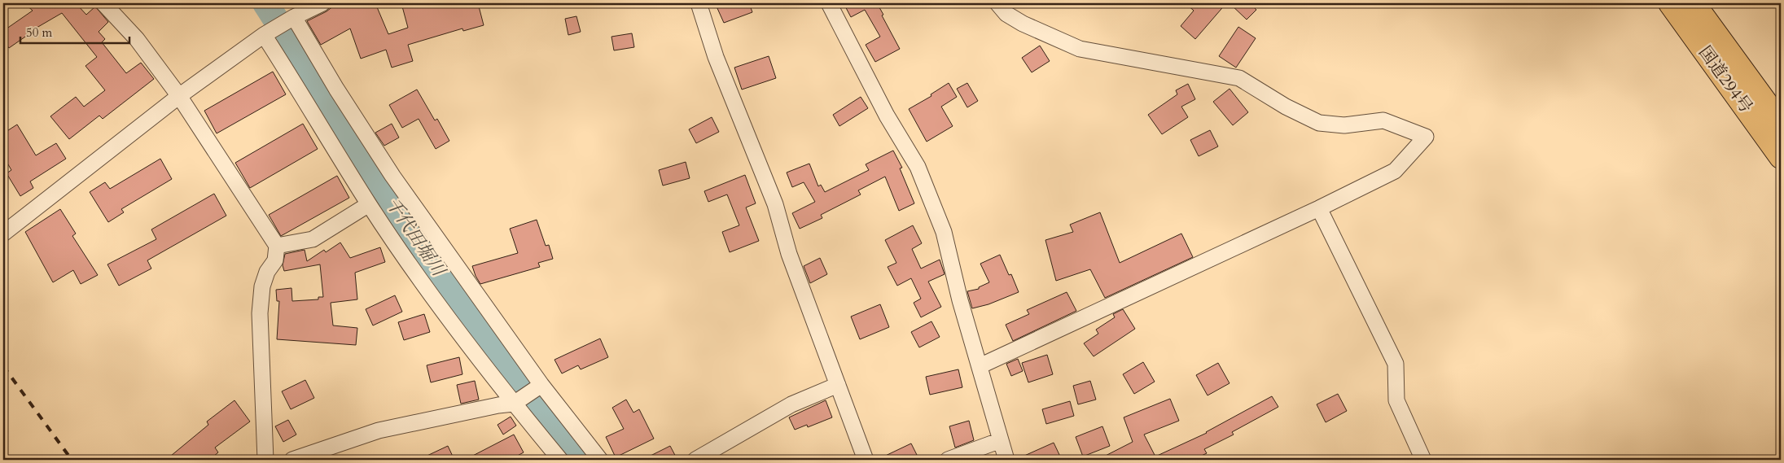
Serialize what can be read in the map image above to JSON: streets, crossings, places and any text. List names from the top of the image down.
{
  "streets": {
    "highway": ["国道294号"]
  },
  "water": ["千代田堀川"],
  "scale_bar": "50 m"
}
